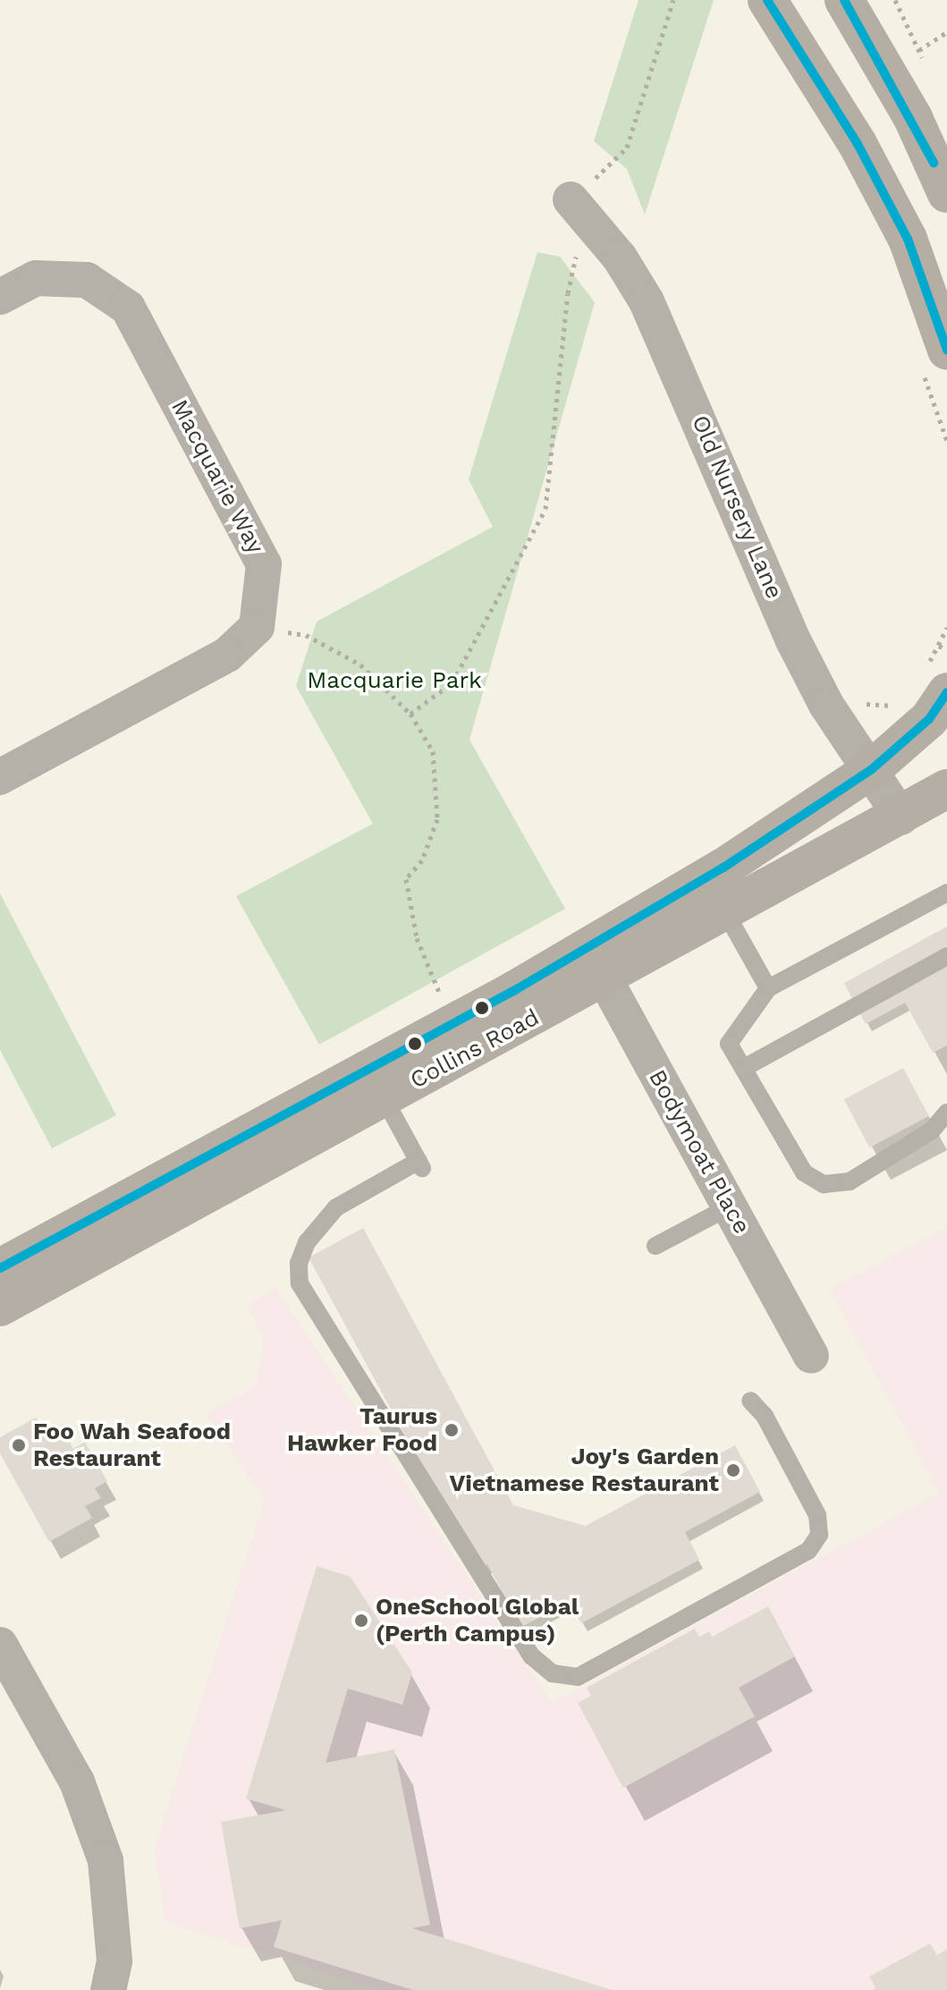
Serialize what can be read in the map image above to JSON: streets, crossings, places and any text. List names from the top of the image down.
{
  "streets": {
    "main road": ["Collins Road"],
    "street": ["Macquarie Way", "Old Nursery Lane", "Bodymoat Place"]
  },
  "crossings": [
    ["Old Nursery Lane", "Collins Road"],
    ["Collins Road", "Bodymoat Place"]
  ],
  "parks": ["Macquarie Park"],
  "places": [
    "Taurus Hawker Food",
    "Foo Wah Seafood Restaurant",
    "Joy's Garden Vietnamese Restaurant",
    "OneSchool Global (Perth Campus)"
  ]
}
